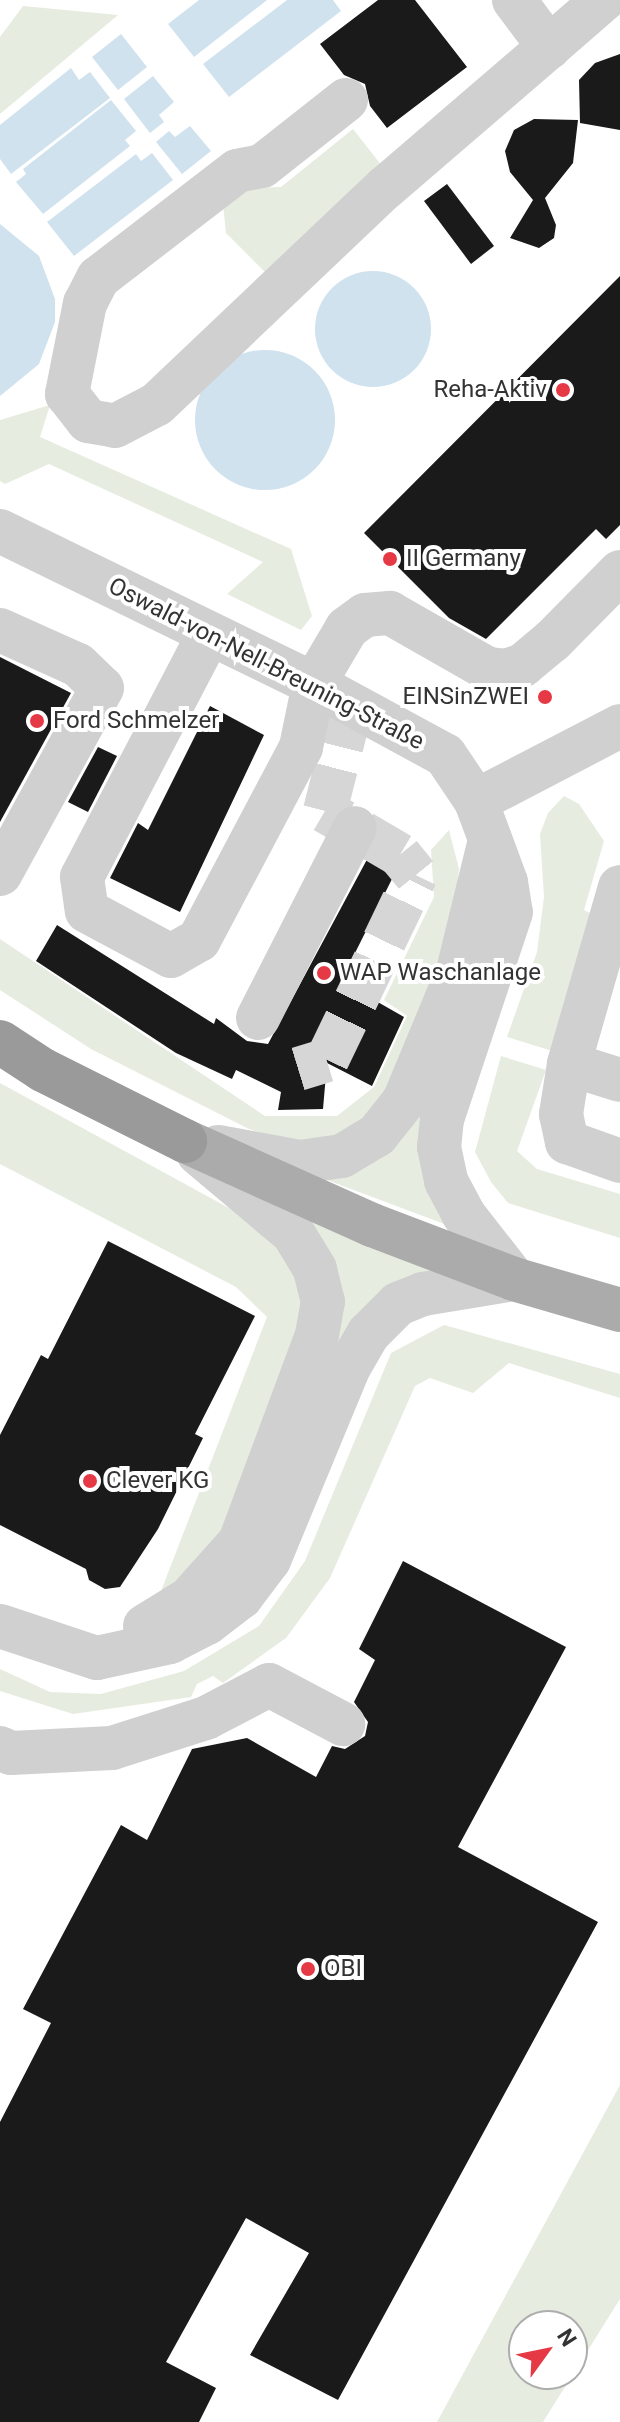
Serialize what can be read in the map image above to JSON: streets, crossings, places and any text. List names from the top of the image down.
{
  "streets": {
    "street": ["Oswald-von-Nell-Breuning-Straße"]
  },
  "places": [
    "Reha-Aktiv",
    "II Germany",
    "EINSinZWEI",
    "Ford Schmelzer",
    "WAP Waschanlage",
    "Clever KG",
    "OBI"
  ],
  "north": "top right"
}
